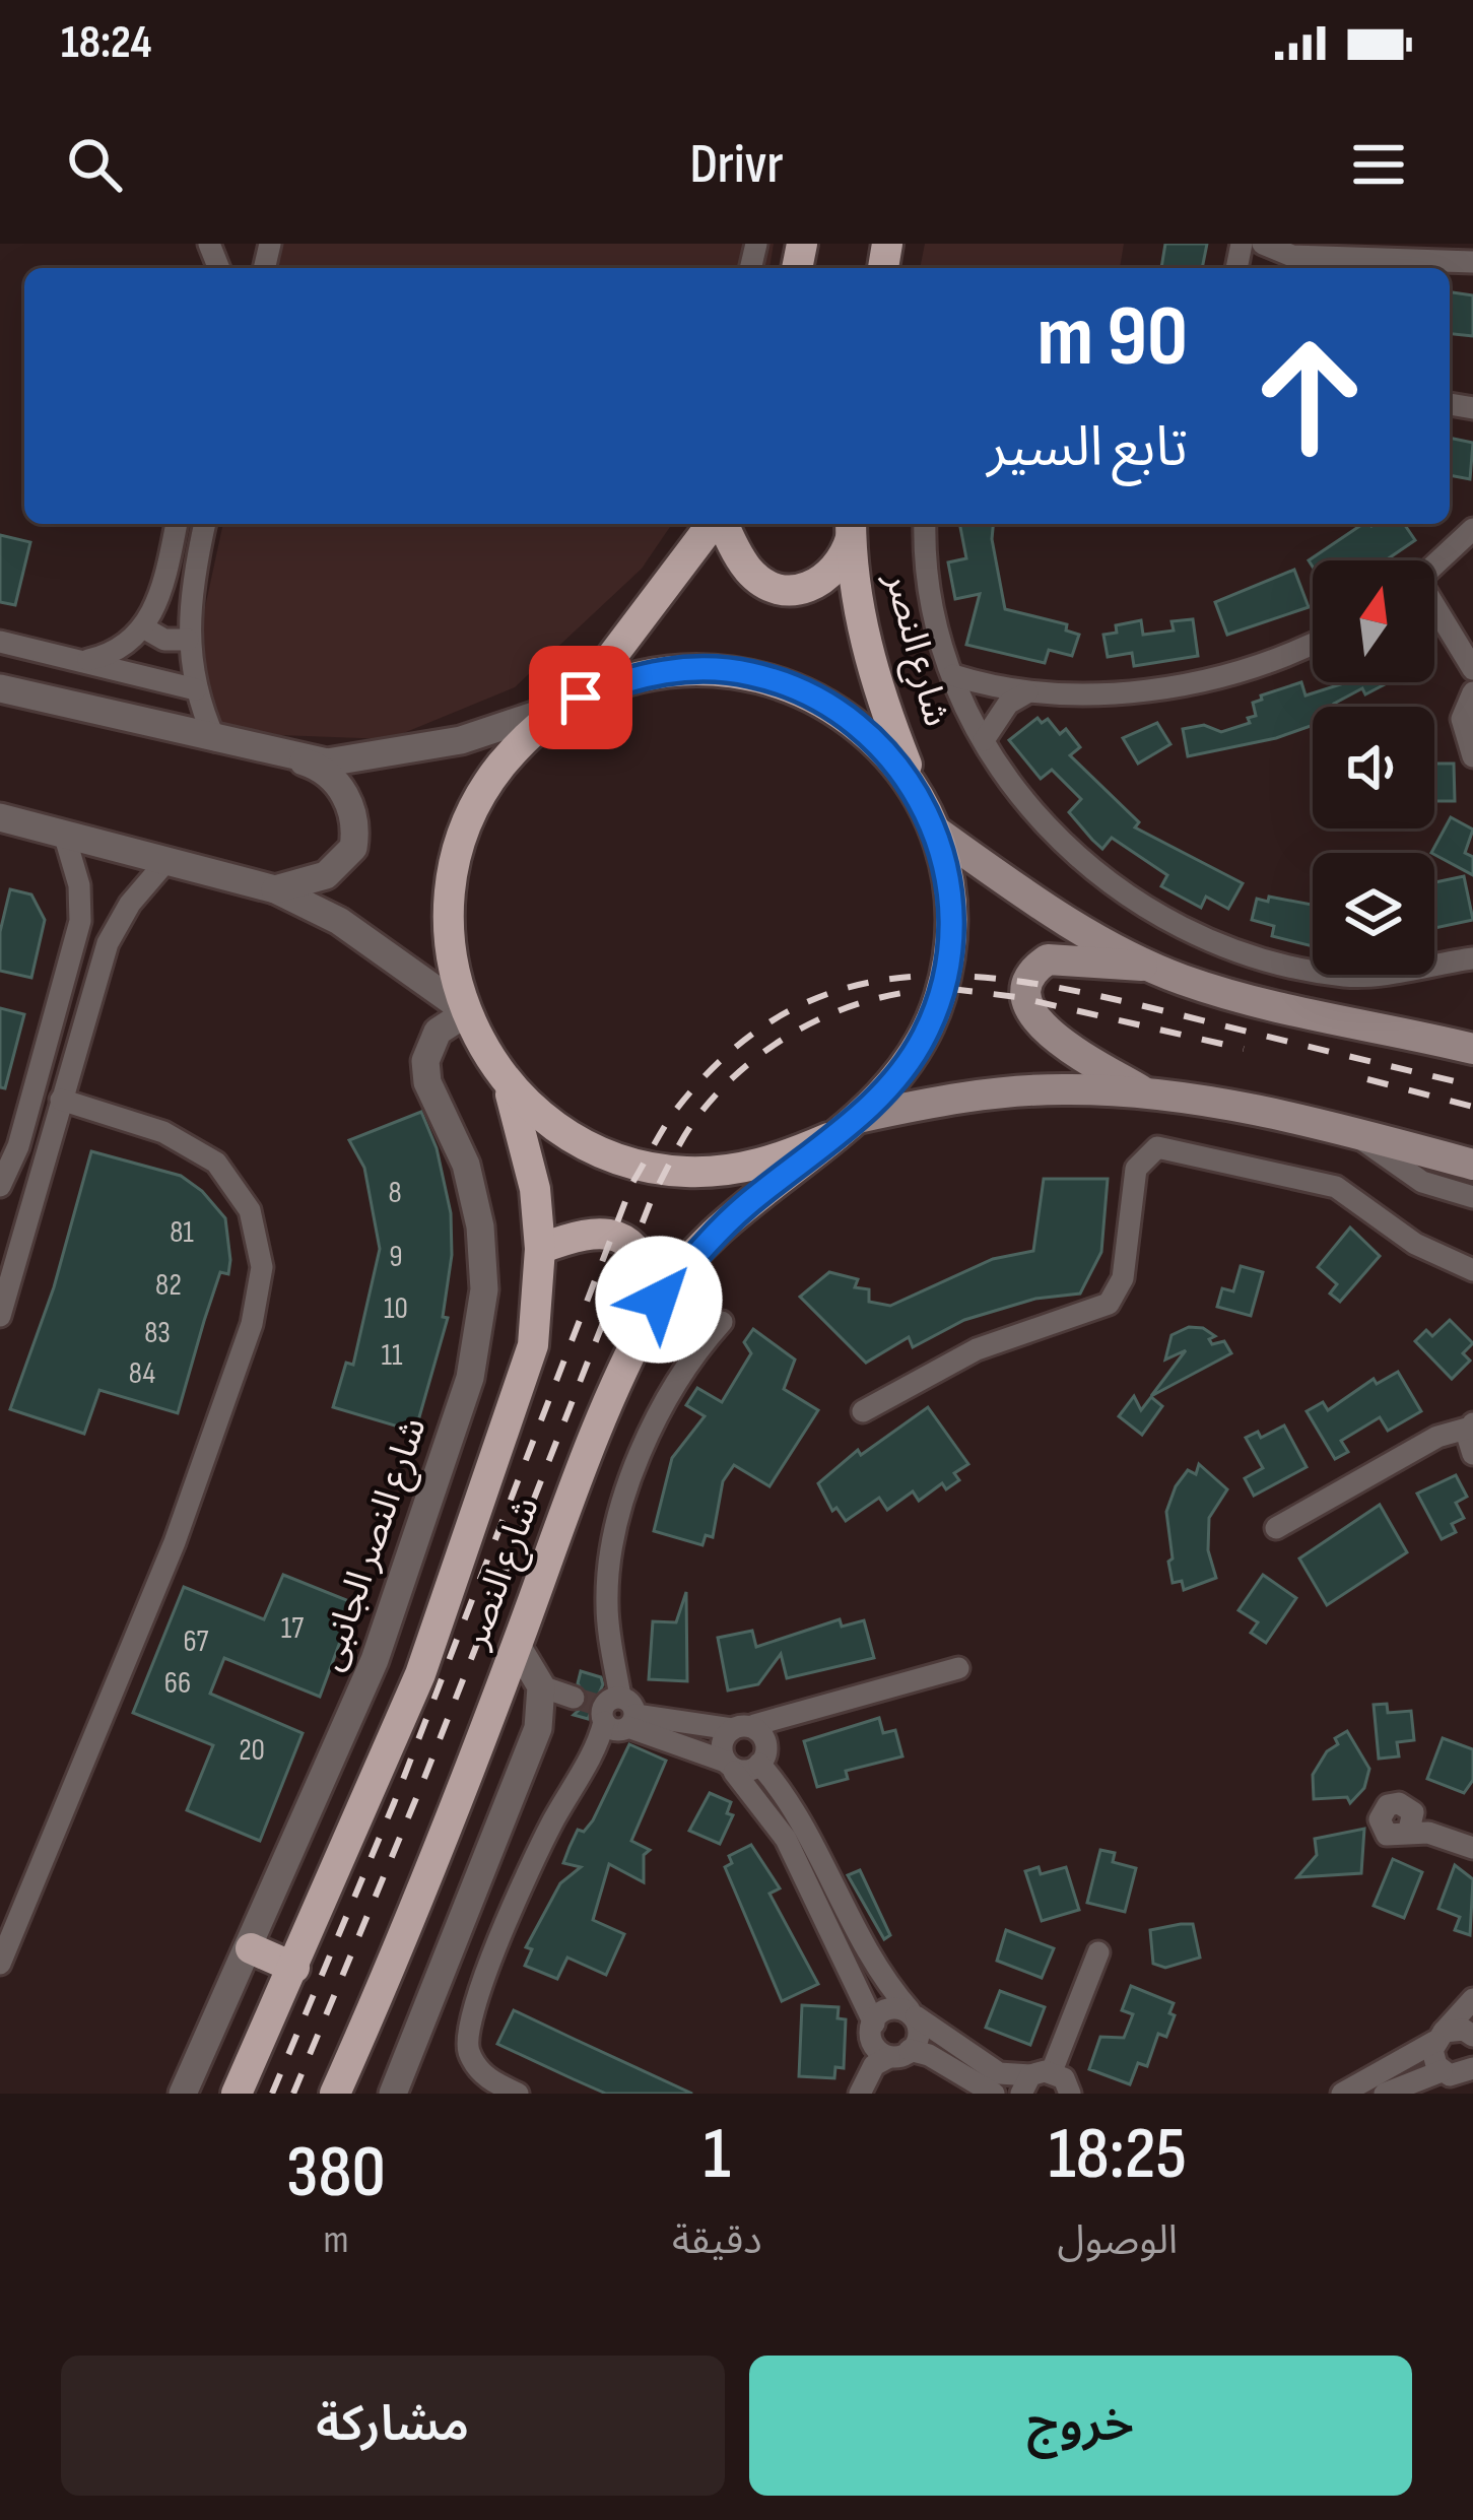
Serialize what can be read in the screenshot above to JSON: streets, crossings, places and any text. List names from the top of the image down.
{
  "streets": {
    "main road": ["شارع النصر"],
    "street": ["شارع النصر الجانبى"]
  },
  "house_numbers": [
    "8",
    "81",
    "9",
    "82",
    "10",
    "83",
    "11",
    "84",
    "17",
    "67",
    "66",
    "20"
  ],
  "north": "top",
  "page": {
    "status": "18:24",
    "header": "Drivr",
    "turn": ["90 m", "تابع السير"],
    "eta": [
      "18:25",
      "الوصول",
      "1",
      "دقيقة",
      "380",
      "m"
    ],
    "buttons": ["خروج", "مشاركة"]
  }
}
